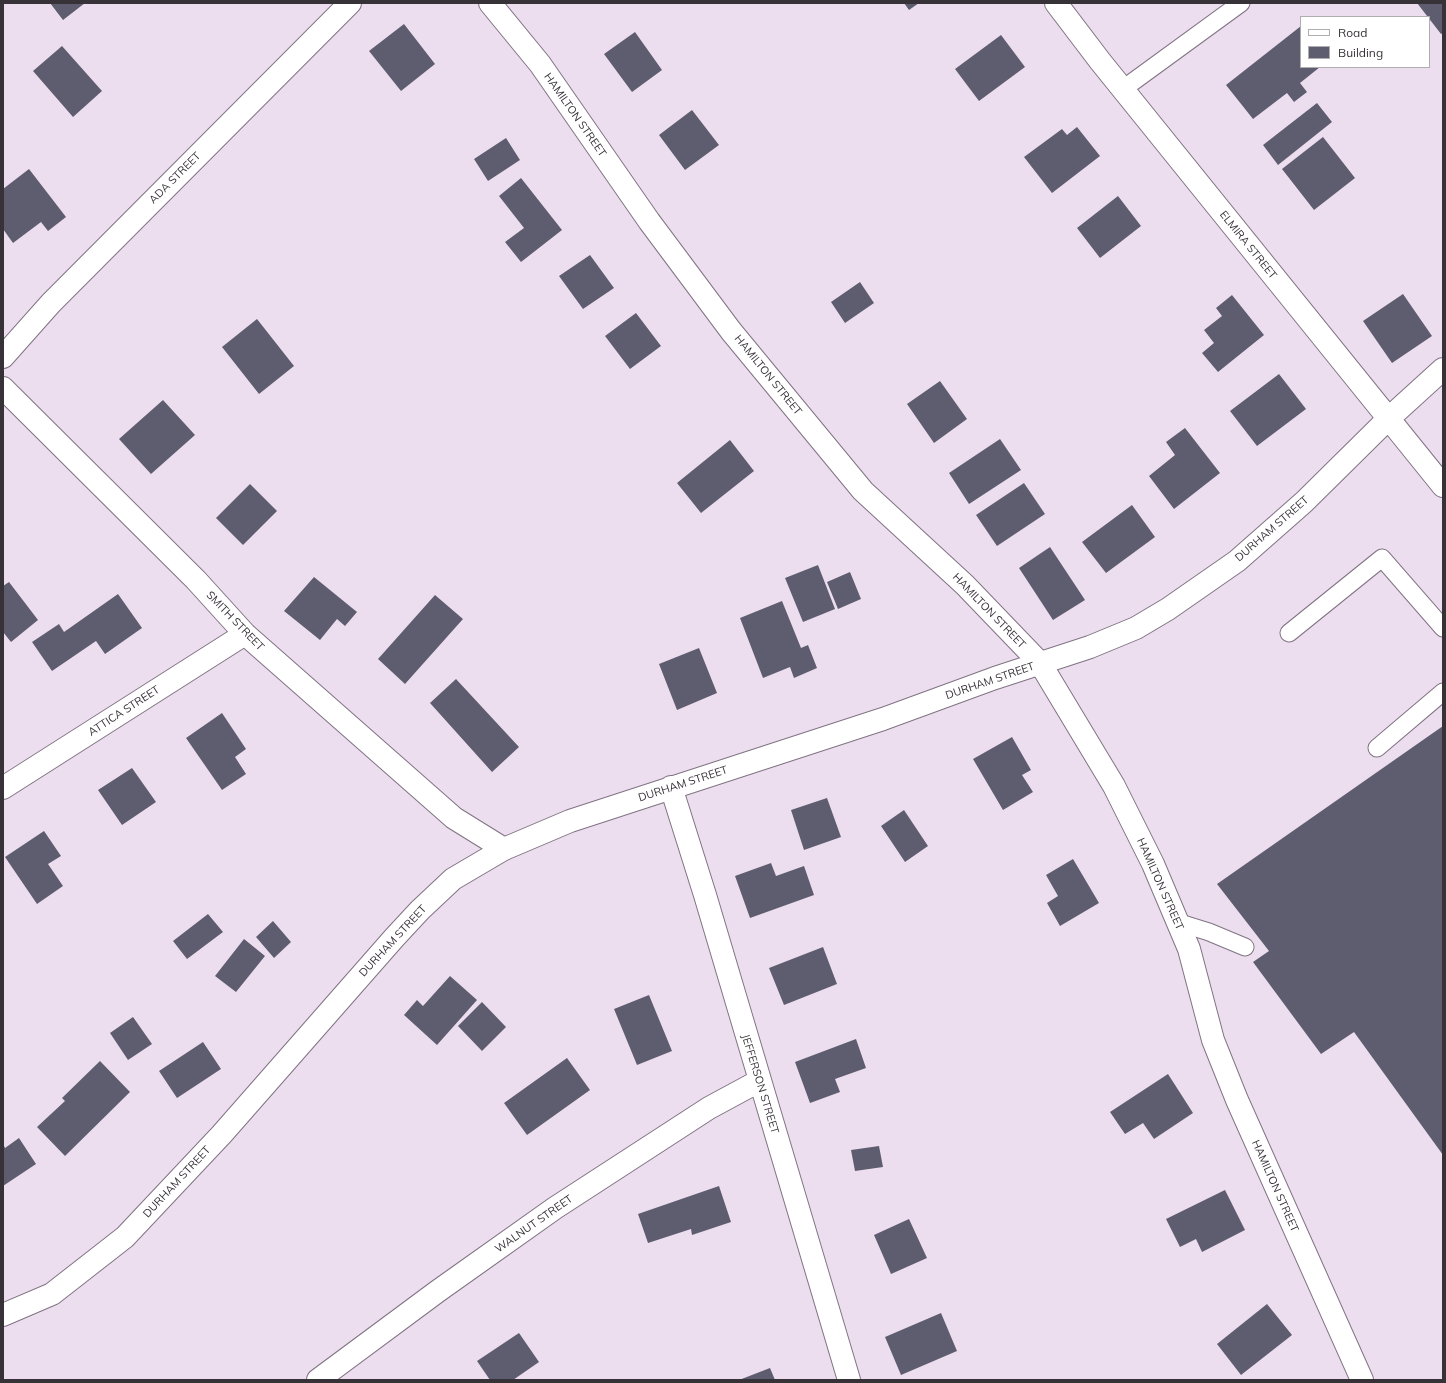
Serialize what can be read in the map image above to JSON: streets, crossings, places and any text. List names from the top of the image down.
{
  "streets": {
    "street": [
      "HAMILTON STREET",
      "ADA STREET",
      "ELMIRA STREET",
      "DURHAM STREET",
      "SMITH STREET",
      "ATTICA STREET",
      "JEFFERSON STREET",
      "WALNUT STREET"
    ]
  },
  "crossings": [
    ["HAMILTON STREET", "DURHAM STREET"],
    ["ELMIRA STREET", "DURHAM STREET"],
    ["DURHAM STREET", "SMITH STREET"],
    ["DURHAM STREET", "JEFFERSON STREET"],
    ["SMITH STREET", "ATTICA STREET"],
    ["JEFFERSON STREET", "WALNUT STREET"]
  ],
  "legend": ["Road", "Building"]
}
